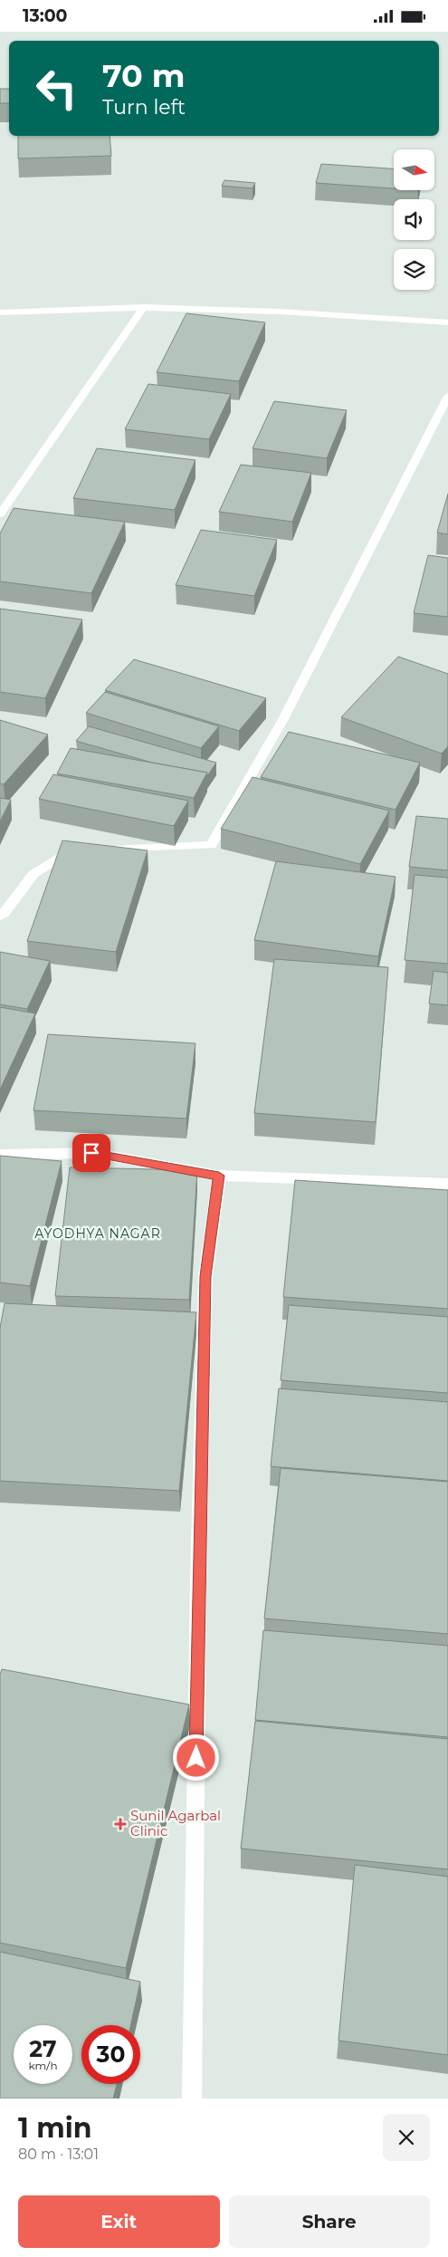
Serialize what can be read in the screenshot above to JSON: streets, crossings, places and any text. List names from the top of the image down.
{
  "districts": ["AYODHYA NAGAR"],
  "places": {
    "health": ["Sunil Agarbal Clinic"]
  },
  "north": "right",
  "page": {
    "status": "13:00",
    "turn": ["70 m", "Turn left"],
    "speed": "27 km/h",
    "limit": "30",
    "heading": ["1 min", "80 m · 13:01"],
    "buttons": ["Exit", "Share"]
  }
}
